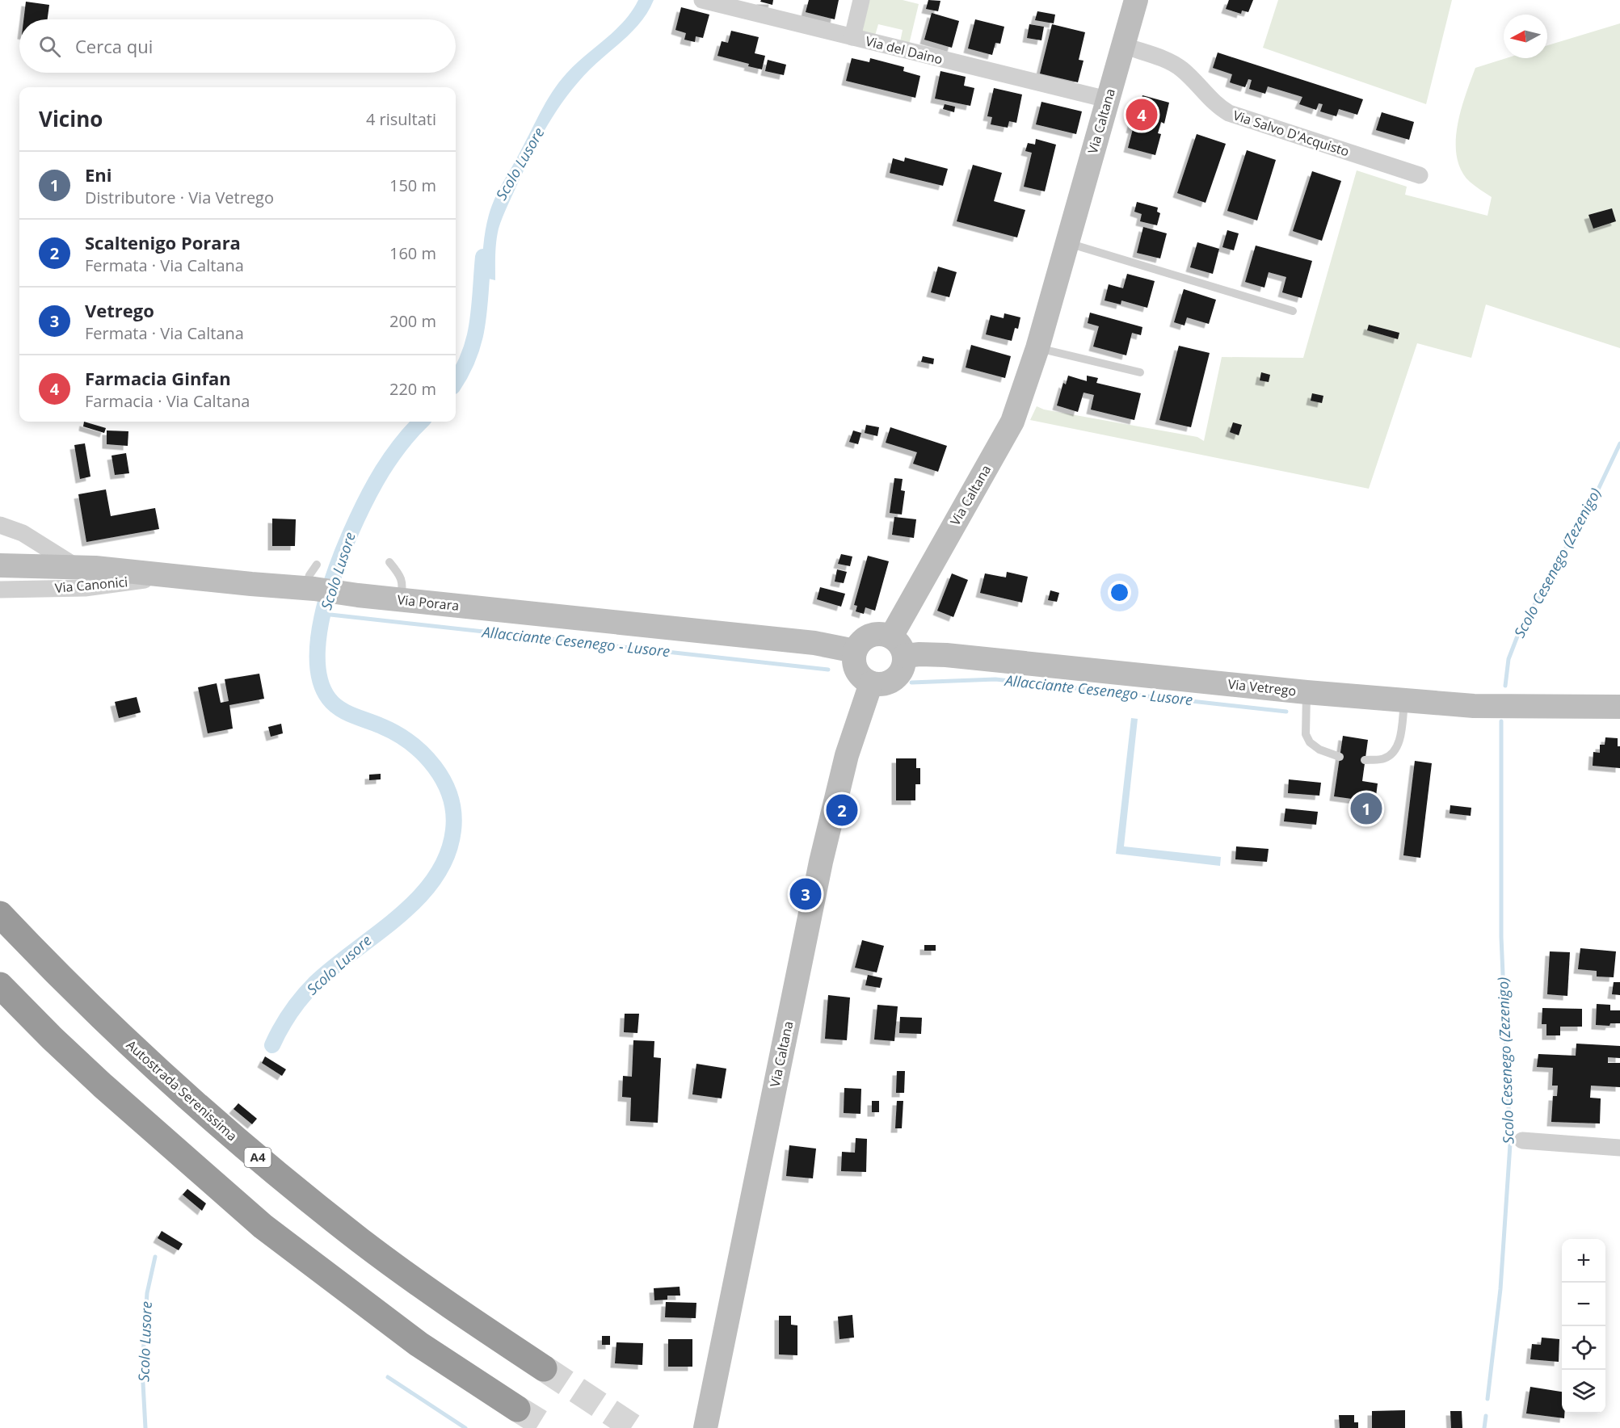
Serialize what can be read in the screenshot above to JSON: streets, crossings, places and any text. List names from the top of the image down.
{
  "streets": {
    "highway": ["Autostrada Serenissima", "A4"],
    "main road": ["Via Caltana", "Via Porara", "Via Vetrego"],
    "street": ["Via del Daino", "Via Salvo D'Acquisto", "Via Canonici"]
  },
  "crossings": [
    ["Via del Daino", "Via Caltana"],
    ["Via Caltana", "Via Salvo D'Acquisto"],
    ["Via Caltana", "Via Porara"],
    ["Via Caltana", "Via Vetrego"],
    ["Via Canonici", "Via Porara"],
    ["Via Porara", "Via Vetrego"]
  ],
  "water": ["Scolo Lusore", "Scolo Cesenego (Zezenigo)", "Allacciante Cesenego - Lusore"],
  "north": "left",
  "page": {
    "search": "Cerca qui",
    "heading": ["Vicino", "4 risultati"],
    "pins": [
      "4",
      "1",
      "2",
      "3"
    ],
    "list": [
      {
        "mark": "1",
        "name": "Eni",
        "note": "Distributore · Via Vetrego",
        "value": "150 m"
      },
      {
        "mark": "2",
        "name": "Scaltenigo Porara",
        "note": "Fermata · Via Caltana",
        "value": "160 m"
      },
      {
        "mark": "3",
        "name": "Vetrego",
        "note": "Fermata · Via Caltana",
        "value": "200 m"
      },
      {
        "mark": "4",
        "name": "Farmacia Ginfan",
        "note": "Farmacia · Via Caltana",
        "value": "220 m"
      }
    ],
    "map_buttons": ["+", "−"]
  }
}
